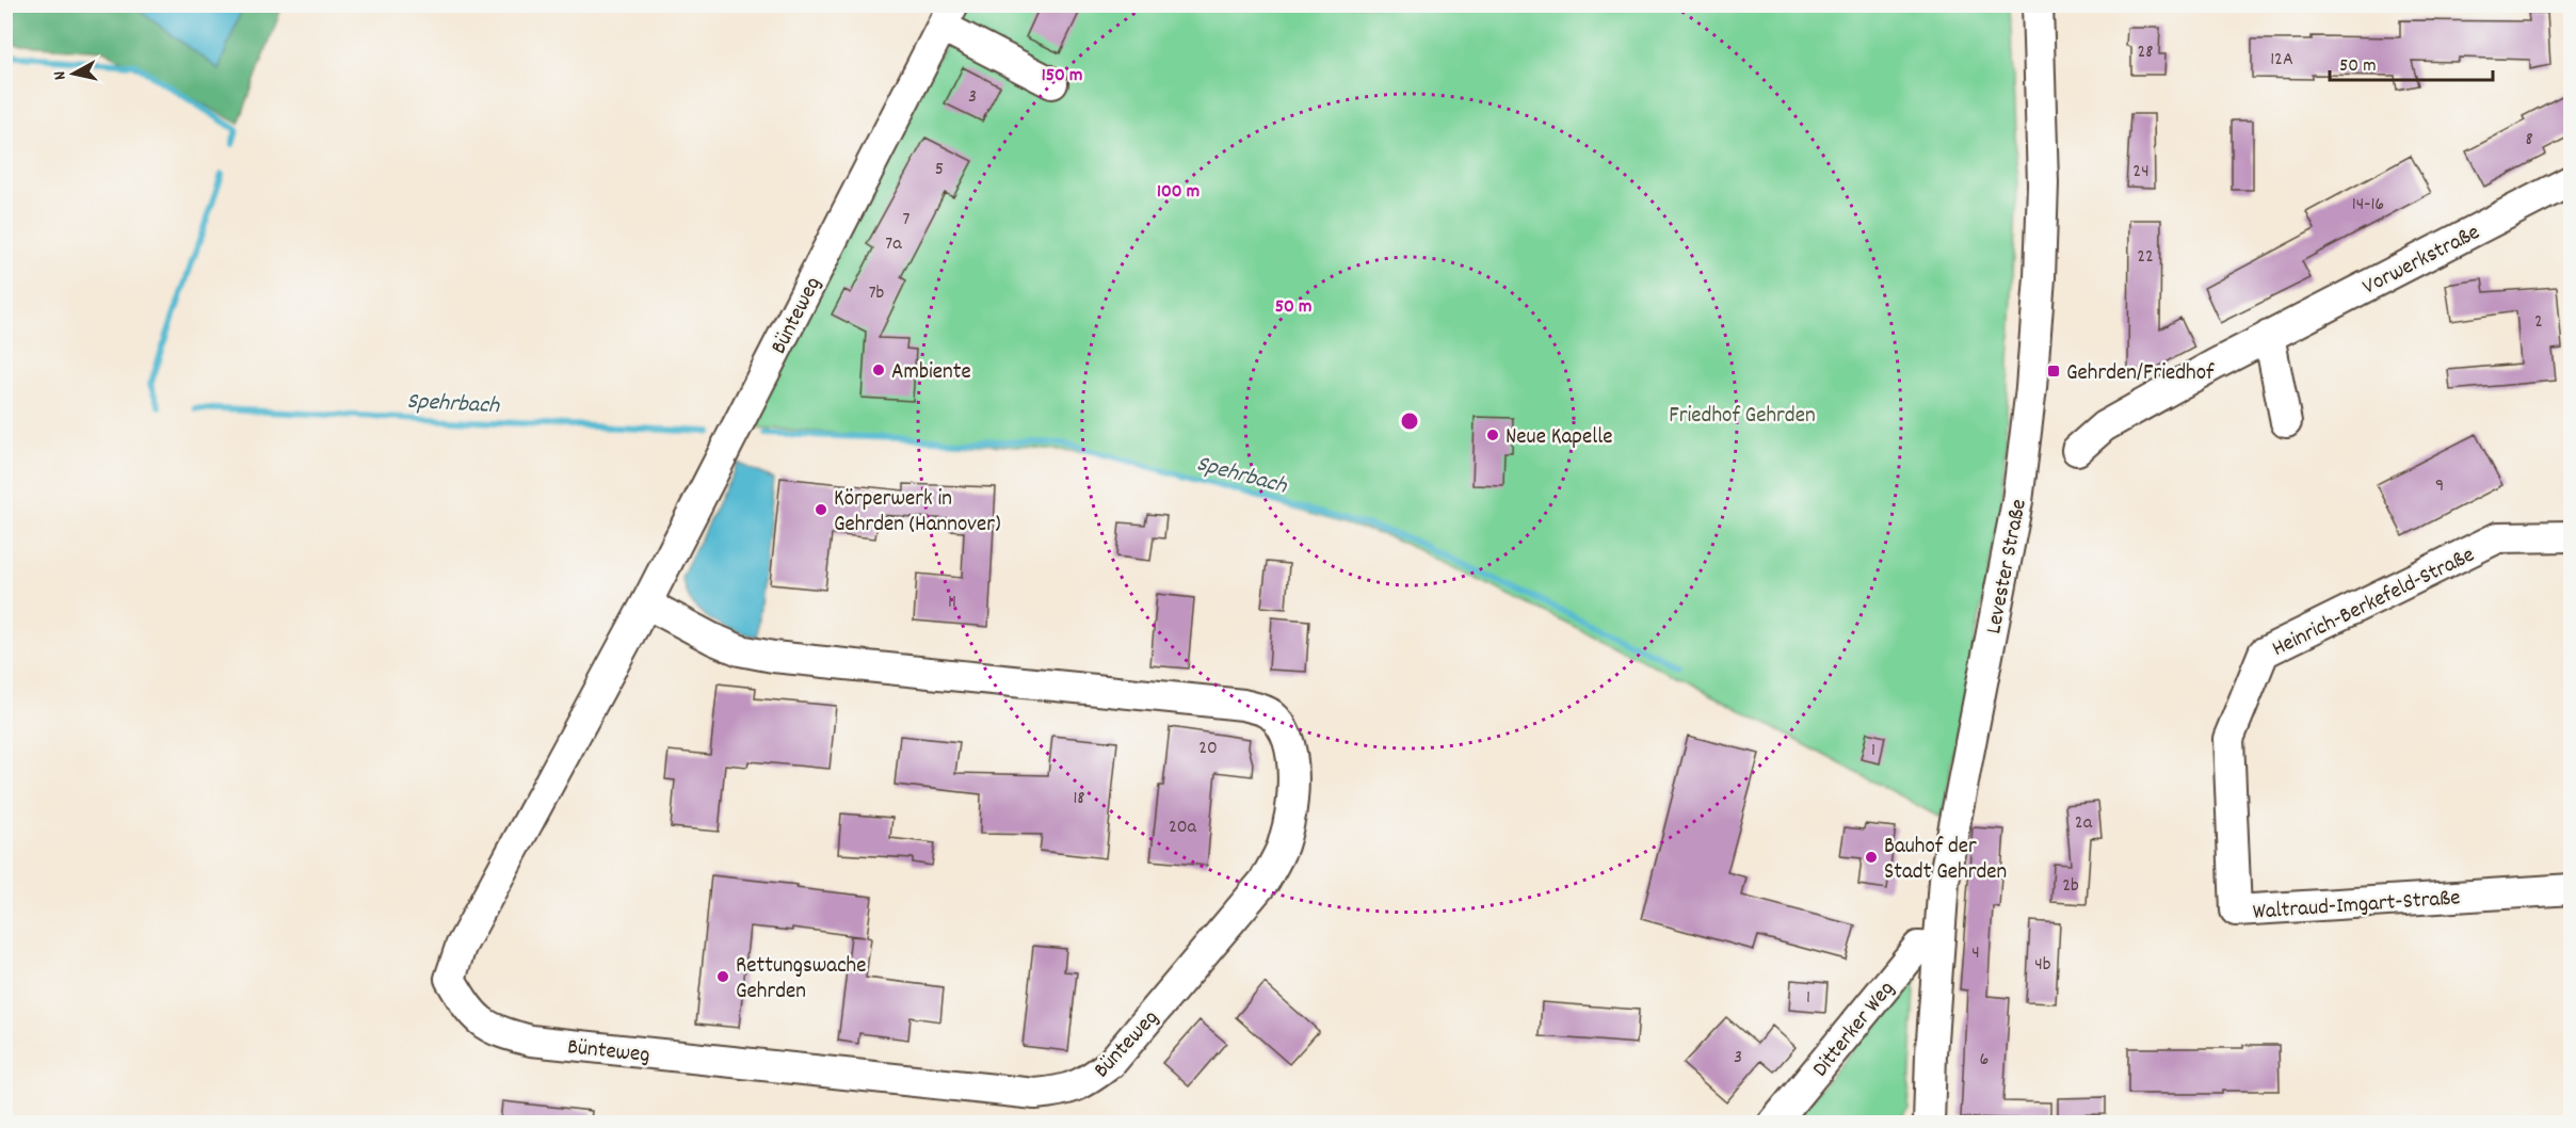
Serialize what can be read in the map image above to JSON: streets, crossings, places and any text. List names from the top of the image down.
{
  "streets": {
    "street": [
      "Vorwerkstraße",
      "Bünteweg",
      "Levester Straße",
      "Heinrich-Berkefeld-Straße",
      "Waltraud-Imgart-Straße",
      "Ditterker Weg"
    ]
  },
  "crossings": [
    ["Levester Straße", "Ditterker Weg"],
    ["Heinrich-Berkefeld-Straße", "Waltraud-Imgart-Straße"]
  ],
  "water": ["Spehrbach"],
  "parks": ["Friedhof Gehrden"],
  "places": {
    "other": [
      "Ambiente",
      "Neue Kapelle",
      "Körperwerk in Gehrden (Hannover)",
      "Bauhof der Stadt Gehrden",
      "Rettungswache Gehrden"
    ],
    "transit": ["Gehrden/Friedhof"]
  },
  "house_numbers": [
    "28",
    "12A",
    "3",
    "8",
    "5",
    "24",
    "14-16",
    "7",
    "7a",
    "22",
    "7b",
    "2",
    "9",
    "11",
    "20",
    "1",
    "18",
    "2a",
    "20a",
    "2b",
    "4",
    "4b",
    "1",
    "3",
    "6"
  ],
  "scale_bar": "50 m",
  "north": "left",
  "rings": ["150 m", "100 m", "50 m"]
}
